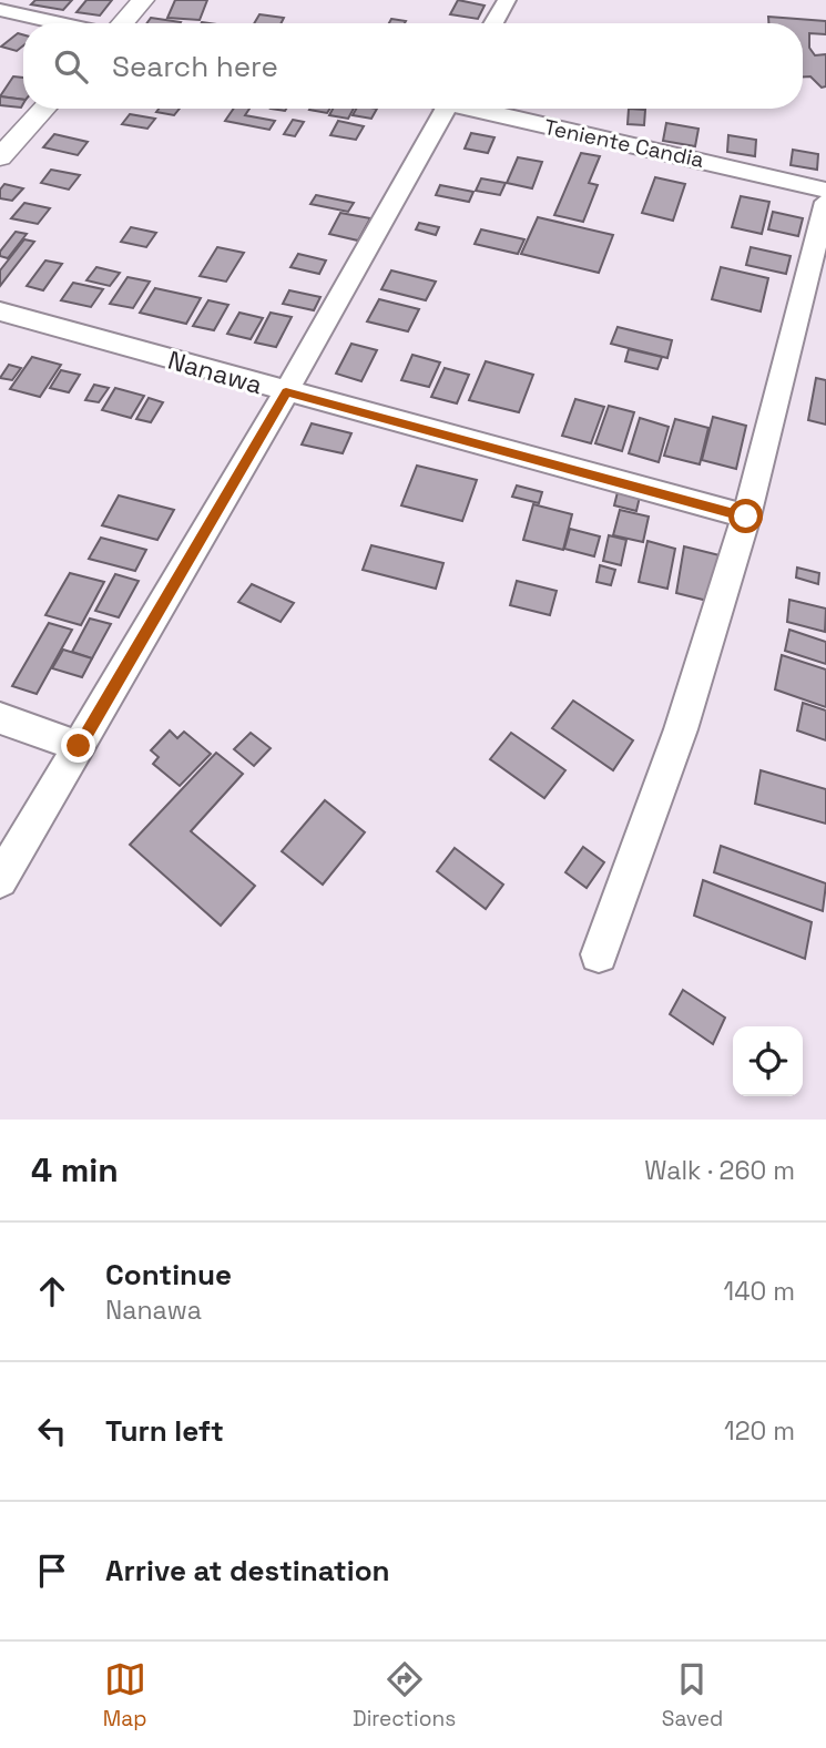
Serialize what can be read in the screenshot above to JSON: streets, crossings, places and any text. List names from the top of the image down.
{
  "streets": {
    "street": ["Teniente Candia", "Nanawa"]
  },
  "page": {
    "search": "Search here",
    "heading": ["4 min", "Walk · 260 m"],
    "list": [
      ["Continue", "Nanawa", "140 m"],
      ["Turn left", "120 m"],
      "Arrive at destination"
    ],
    "nav": ["Map", "Directions", "Saved"]
  }
}
